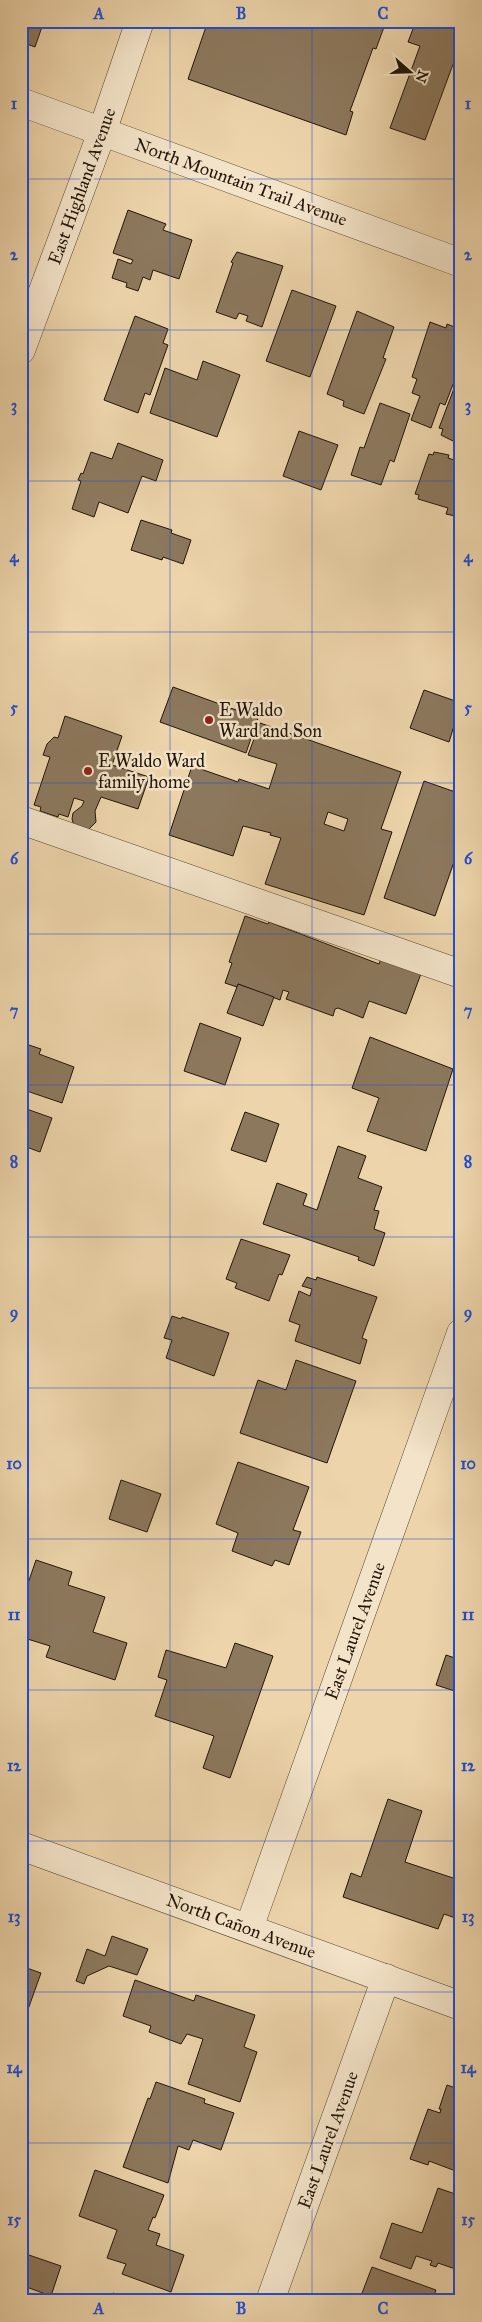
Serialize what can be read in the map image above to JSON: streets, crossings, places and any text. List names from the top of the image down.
{
  "streets": {
    "street": [
      "North Mountain Trail Avenue",
      "East Highland Avenue",
      "East Laurel Avenue",
      "North Cañon Avenue"
    ]
  },
  "crossings": [
    ["North Mountain Trail Avenue", "East Highland Avenue"],
    ["East Laurel Avenue", "North Cañon Avenue"]
  ],
  "places": ["E Waldo Ward and Son", "E Waldo Ward family home"],
  "north": "right",
  "grid": {
    "columns": ["A", "B", "C"],
    "rows": [
      "1",
      "2",
      "3",
      "4",
      "5",
      "6",
      "7",
      "8",
      "9",
      "10",
      "11",
      "12",
      "13",
      "14",
      "15"
    ]
  }
}
